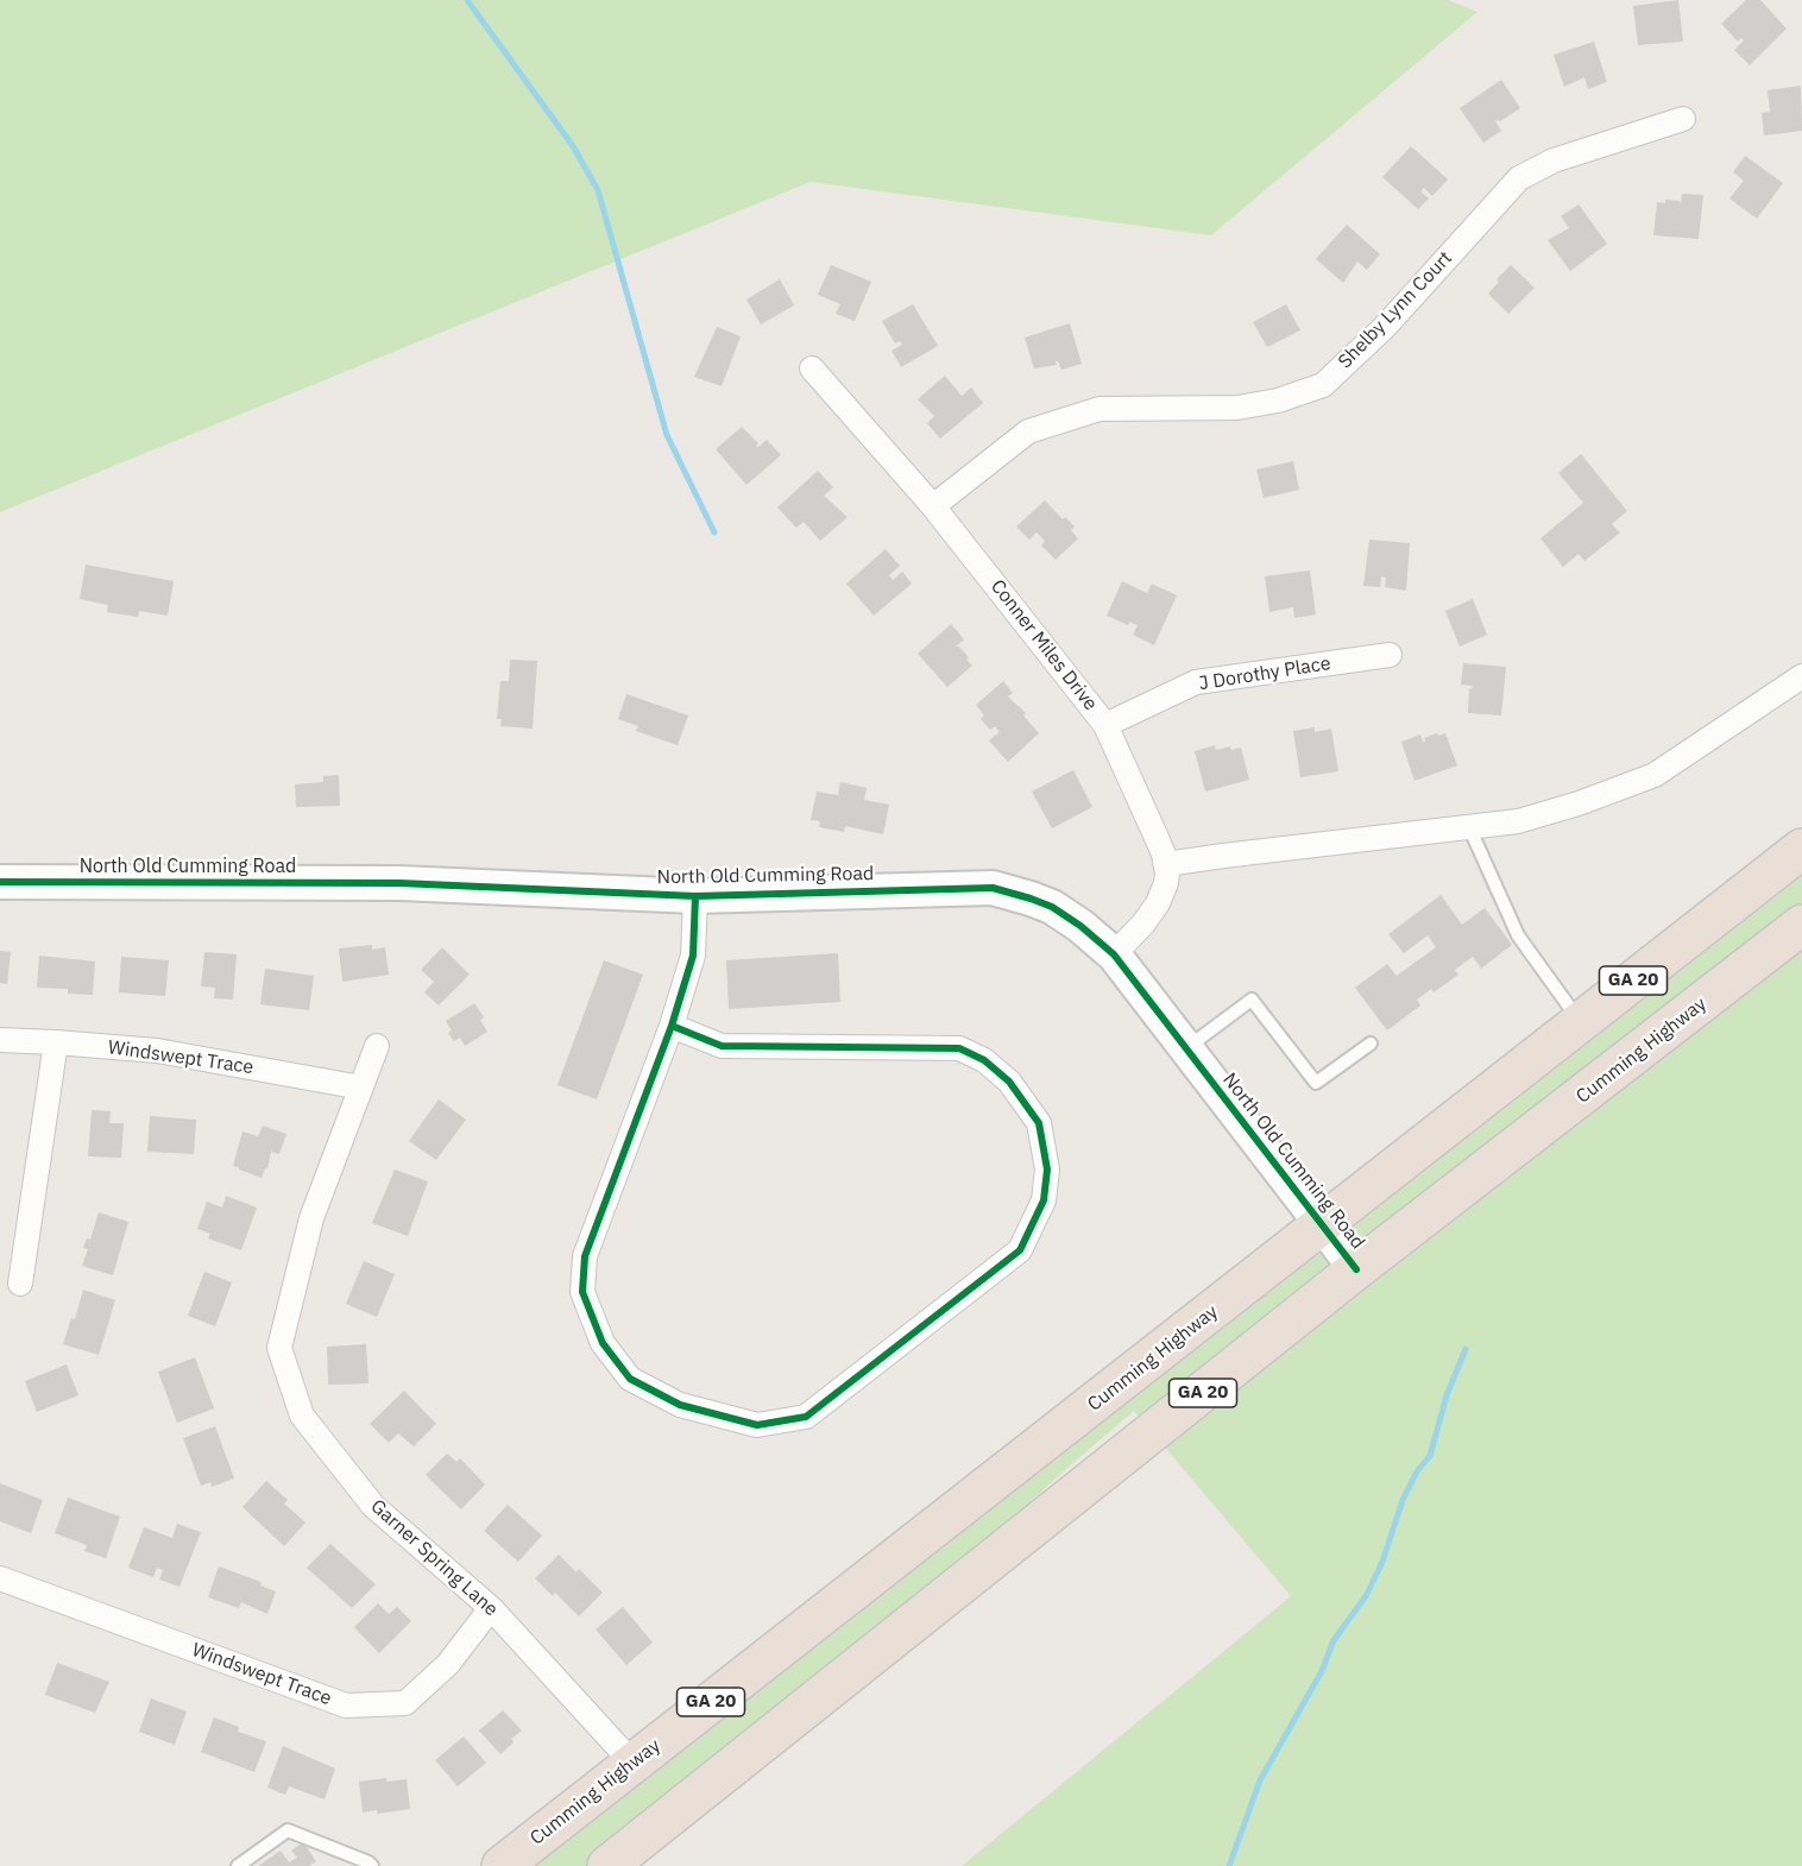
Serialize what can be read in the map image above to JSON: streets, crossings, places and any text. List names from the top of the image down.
{
  "streets": {
    "highway": ["GA 20", "Cumming Highway"],
    "street": [
      "Shelby Lynn Court",
      "Conner Miles Drive",
      "J Dorothy Place",
      "North Old Cumming Road",
      "Windswept Trace",
      "Garner Spring Lane"
    ]
  },
  "crossings": [
    ["Shelby Lynn Court", "Conner Miles Drive"],
    ["Conner Miles Drive", "J Dorothy Place"],
    ["North Old Cumming Road", "Cumming Highway"],
    ["Cumming Highway", "Garner Spring Lane"],
    ["Windswept Trace", "Garner Spring Lane"]
  ]
}
